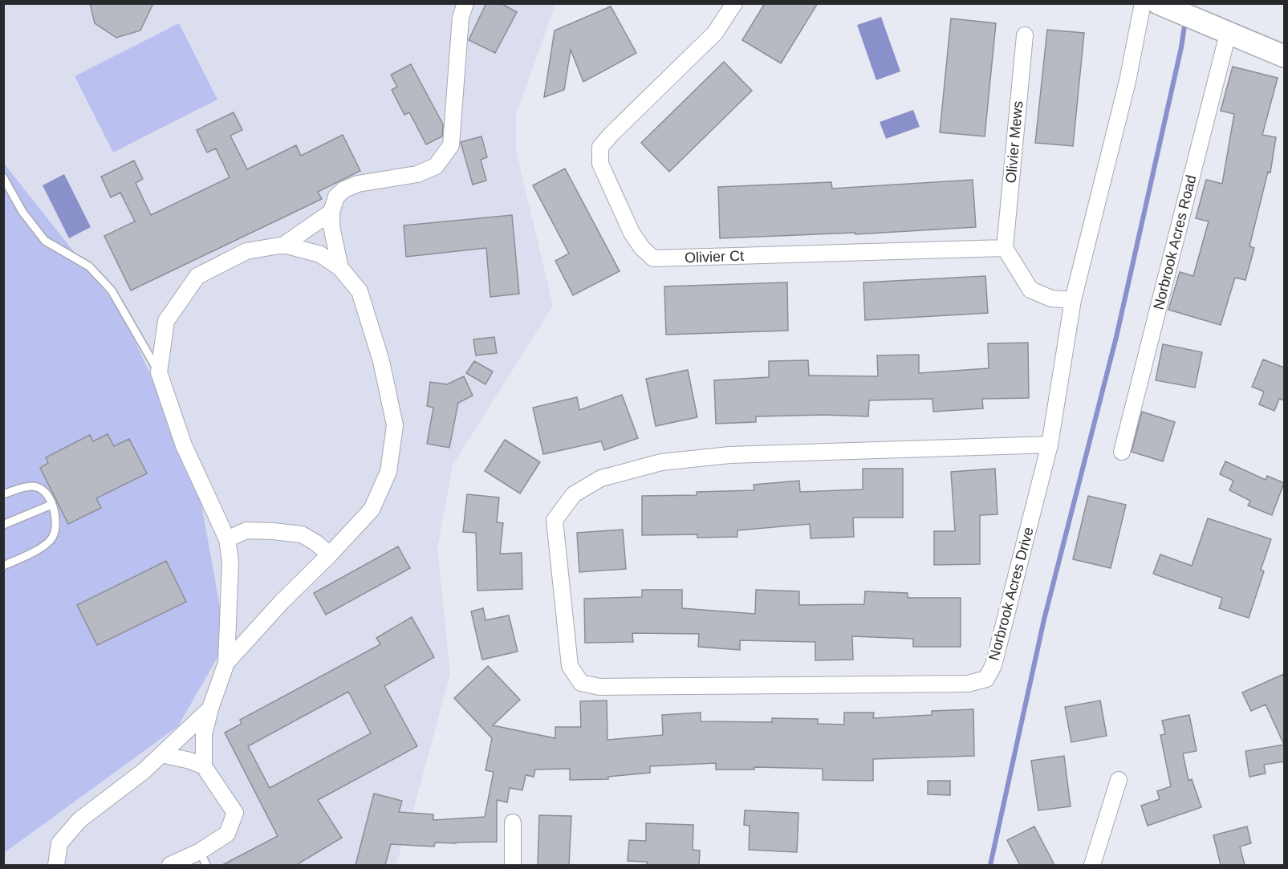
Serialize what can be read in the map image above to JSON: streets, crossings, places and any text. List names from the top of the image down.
{
  "streets": {
    "street": [
      "Olivier Mews",
      "Norbrook Acres Road",
      "Olivier Ct",
      "Norbrook Acres Drive"
    ]
  },
  "crossings": [
    ["Olivier Mews", "Olivier Ct"]
  ]
}
